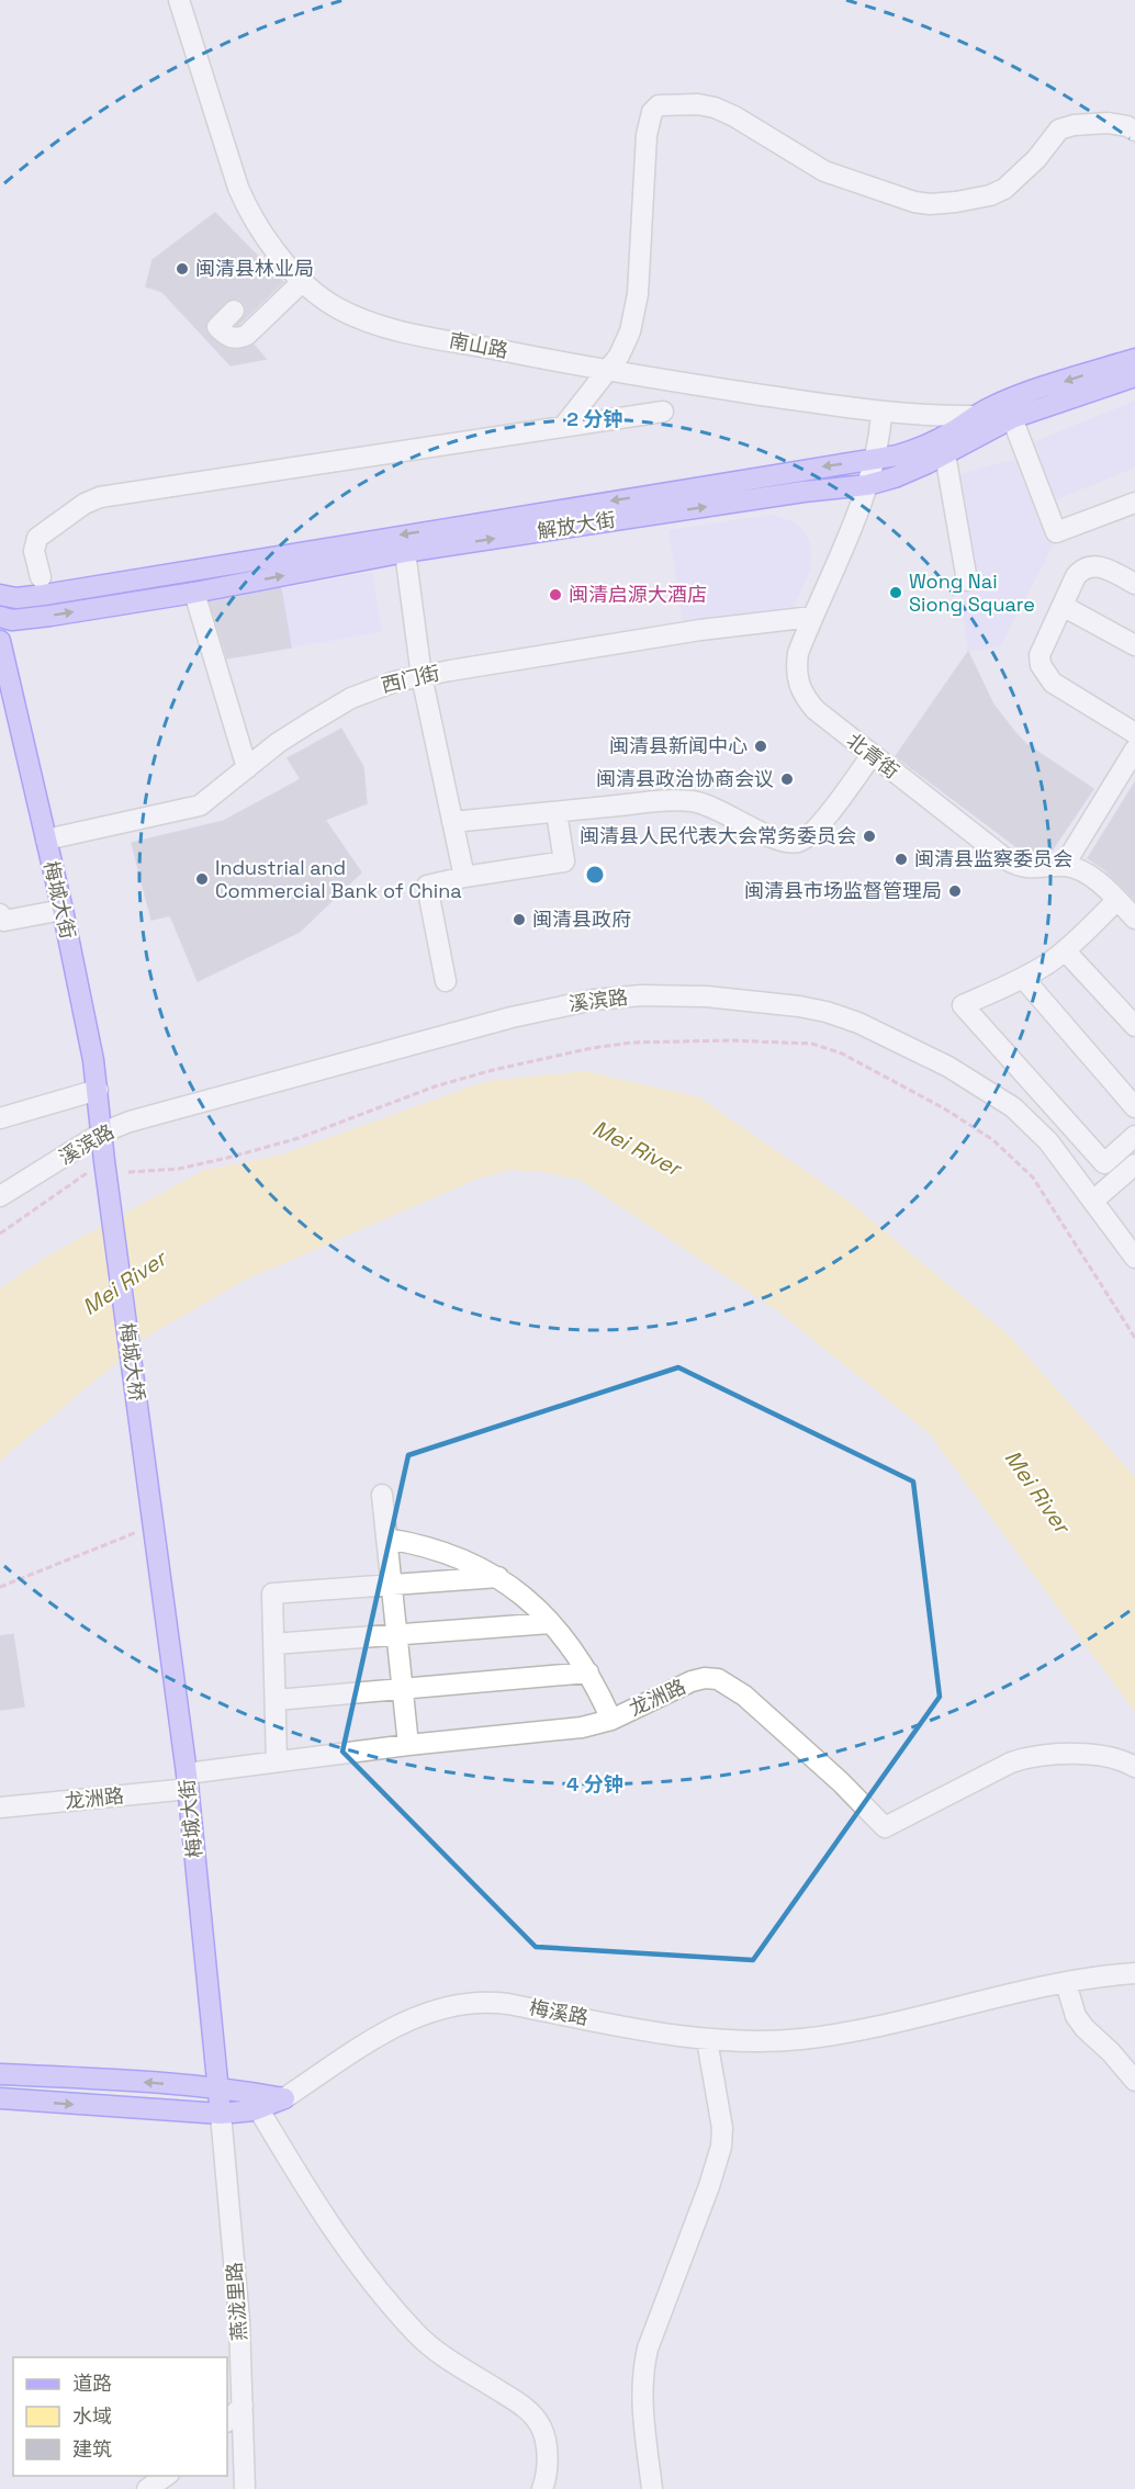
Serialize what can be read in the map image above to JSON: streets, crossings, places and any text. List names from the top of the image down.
{
  "streets": {
    "main road": ["解放大街", "梅城大街", "梅城大桥"],
    "street": [
      "南山路",
      "西门街",
      "北青街",
      "溪滨路",
      "龙洲路",
      "梅溪路",
      "燕泷里路"
    ]
  },
  "crossings": [
    ["南山路", "解放大街"],
    ["南山路", "北青街"],
    ["解放大街", "北青街"],
    ["西门街", "北青街"],
    ["西门街", "梅城大街"],
    ["梅城大街", "溪滨路"],
    ["梅城大街", "梅城大桥"],
    ["梅城大街", "龙洲路"],
    ["梅城大街", "燕泷里路"]
  ],
  "water": ["Mei River"],
  "places": [
    "闽清县林业局",
    "Wong Nai Siong Square",
    "闽清启源大酒店",
    "闽清县新闻中心",
    "闽清县政治协商会议",
    "闽清县人民代表大会常务委员会",
    "闽清县监察委员会",
    "Industrial and Commercial Bank of China",
    "闽清县市场监督管理局",
    "闽清县政府"
  ],
  "legend": ["道路", "水域", "建筑"],
  "rings": ["2 分钟", "4 分钟"]
}
